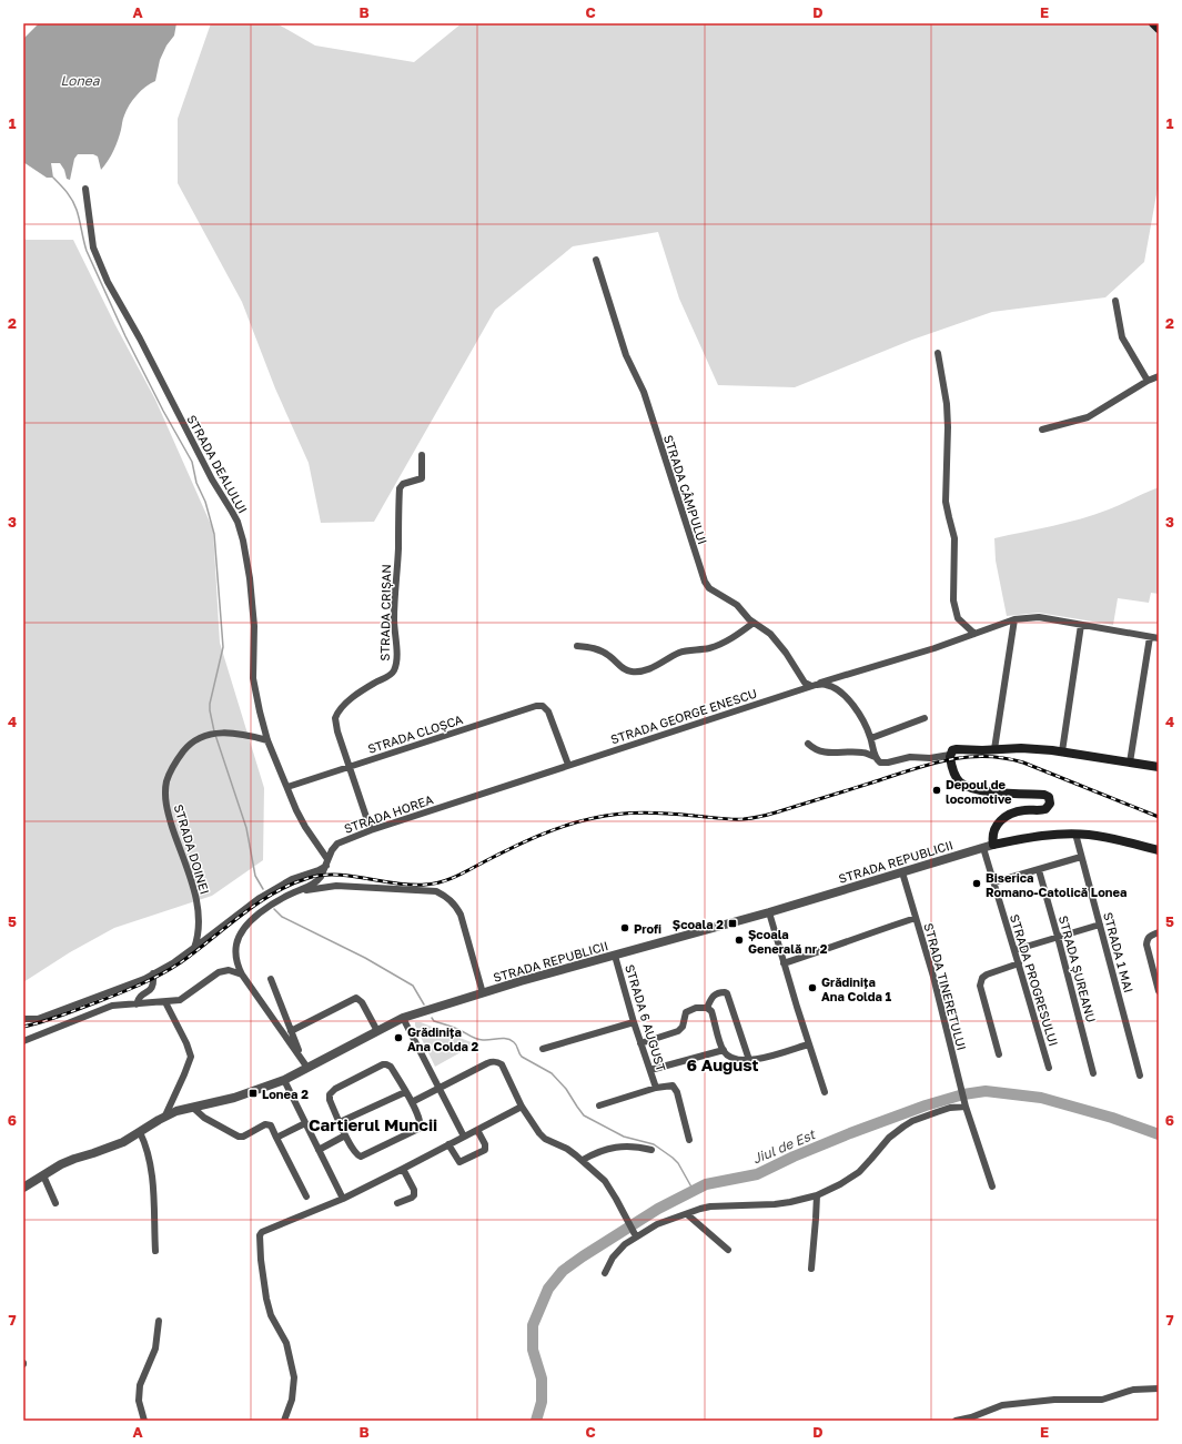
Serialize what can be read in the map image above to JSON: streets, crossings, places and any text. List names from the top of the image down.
{
  "streets": {
    "main road": ["STRADA REPUBLICII"],
    "street": [
      "STRADA DEALULUI",
      "STRADA CÂMPULUI",
      "STRADA CRIȘAN",
      "STRADA GEORGE ENESCU",
      "STRADA CLOȘCA",
      "STRADA HOREA",
      "STRADA DOINEI",
      "STRADA 1 MAI",
      "STRADA ȘUREANU",
      "STRADA PROGRESULUI",
      "STRADA TINERETULUI",
      "STRADA 6 AUGUST"
    ]
  },
  "crossings": [
    ["STRADA DEALULUI", "STRADA CLOȘCA"],
    ["STRADA DEALULUI", "STRADA HOREA"],
    ["STRADA DEALULUI", "STRADA DOINEI"],
    ["STRADA CÂMPULUI", "STRADA GEORGE ENESCU"],
    ["STRADA CRIȘAN", "STRADA CLOȘCA"],
    ["STRADA CRIȘAN", "STRADA HOREA"],
    ["STRADA GEORGE ENESCU", "STRADA CLOȘCA"],
    ["STRADA GEORGE ENESCU", "STRADA HOREA"],
    ["STRADA CLOȘCA", "STRADA HOREA"],
    ["STRADA REPUBLICII", "STRADA 1 MAI"],
    ["STRADA REPUBLICII", "STRADA PROGRESULUI"],
    ["STRADA REPUBLICII", "STRADA TINERETULUI"],
    ["STRADA REPUBLICII", "STRADA 6 AUGUST"]
  ],
  "districts": ["6 August", "Cartierul Muncii"],
  "water": ["Lonea", "Jiul de Est"],
  "places": {
    "other": [
      "Depoul de locomotive",
      "Biserica Romano-Catolică Lonea",
      "Profi",
      "Școala Generală nr 2",
      "Grădinița Ana Colda 1",
      "Grădinița Ana Colda 2"
    ],
    "transit": ["Școala 2", "Lonea 2"]
  },
  "grid": {
    "columns": [
      "A",
      "B",
      "C",
      "D",
      "E"
    ],
    "rows": [
      "1",
      "2",
      "3",
      "4",
      "5",
      "6",
      "7"
    ]
  }
}
